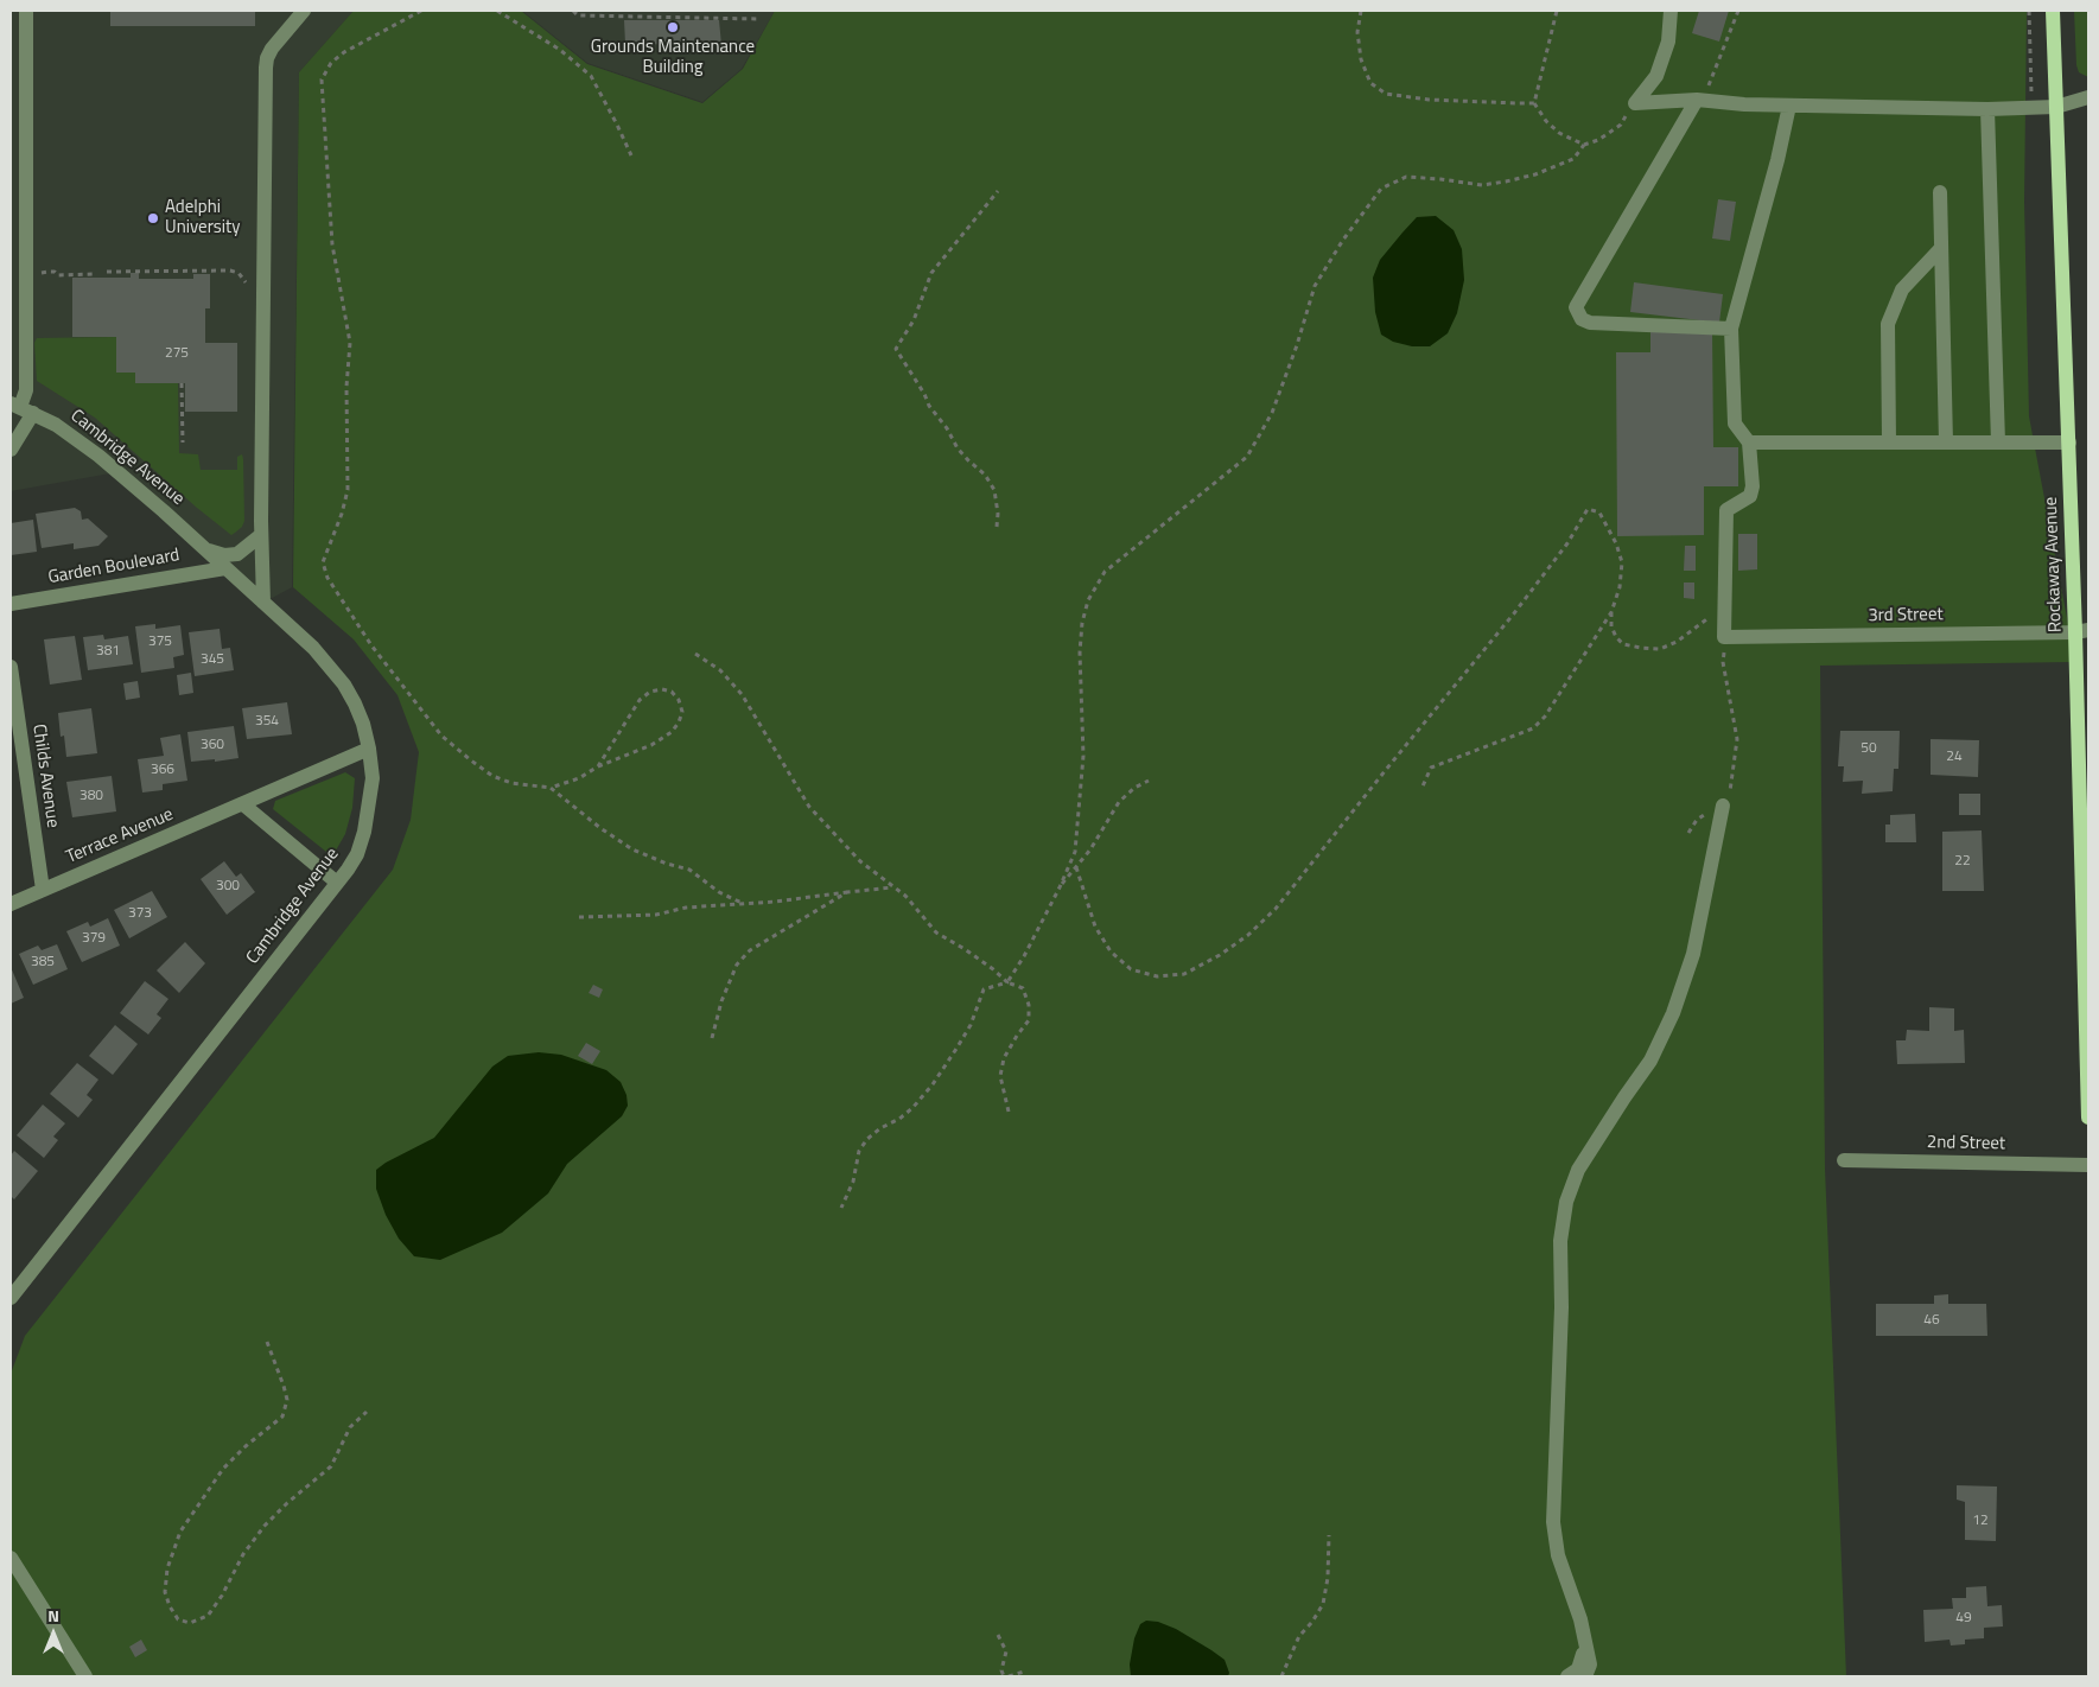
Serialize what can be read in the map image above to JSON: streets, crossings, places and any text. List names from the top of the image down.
{
  "streets": {
    "main road": ["Rockaway Avenue"],
    "street": [
      "Cambridge Avenue",
      "Garden Boulevard",
      "3rd Street",
      "Childs Avenue",
      "Terrace Avenue",
      "2nd Street"
    ]
  },
  "crossings": [
    ["Cambridge Avenue", "Garden Boulevard"],
    ["Cambridge Avenue", "Terrace Avenue"],
    ["Rockaway Avenue", "3rd Street"],
    ["Childs Avenue", "Terrace Avenue"]
  ],
  "places": ["Grounds Maintenance Building", "Adelphi University"],
  "house_numbers": [
    "275",
    "375",
    "381",
    "345",
    "354",
    "360",
    "50",
    "24",
    "366",
    "380",
    "22",
    "300",
    "373",
    "379",
    "385",
    "46",
    "12",
    "49"
  ],
  "north": "top"
}
